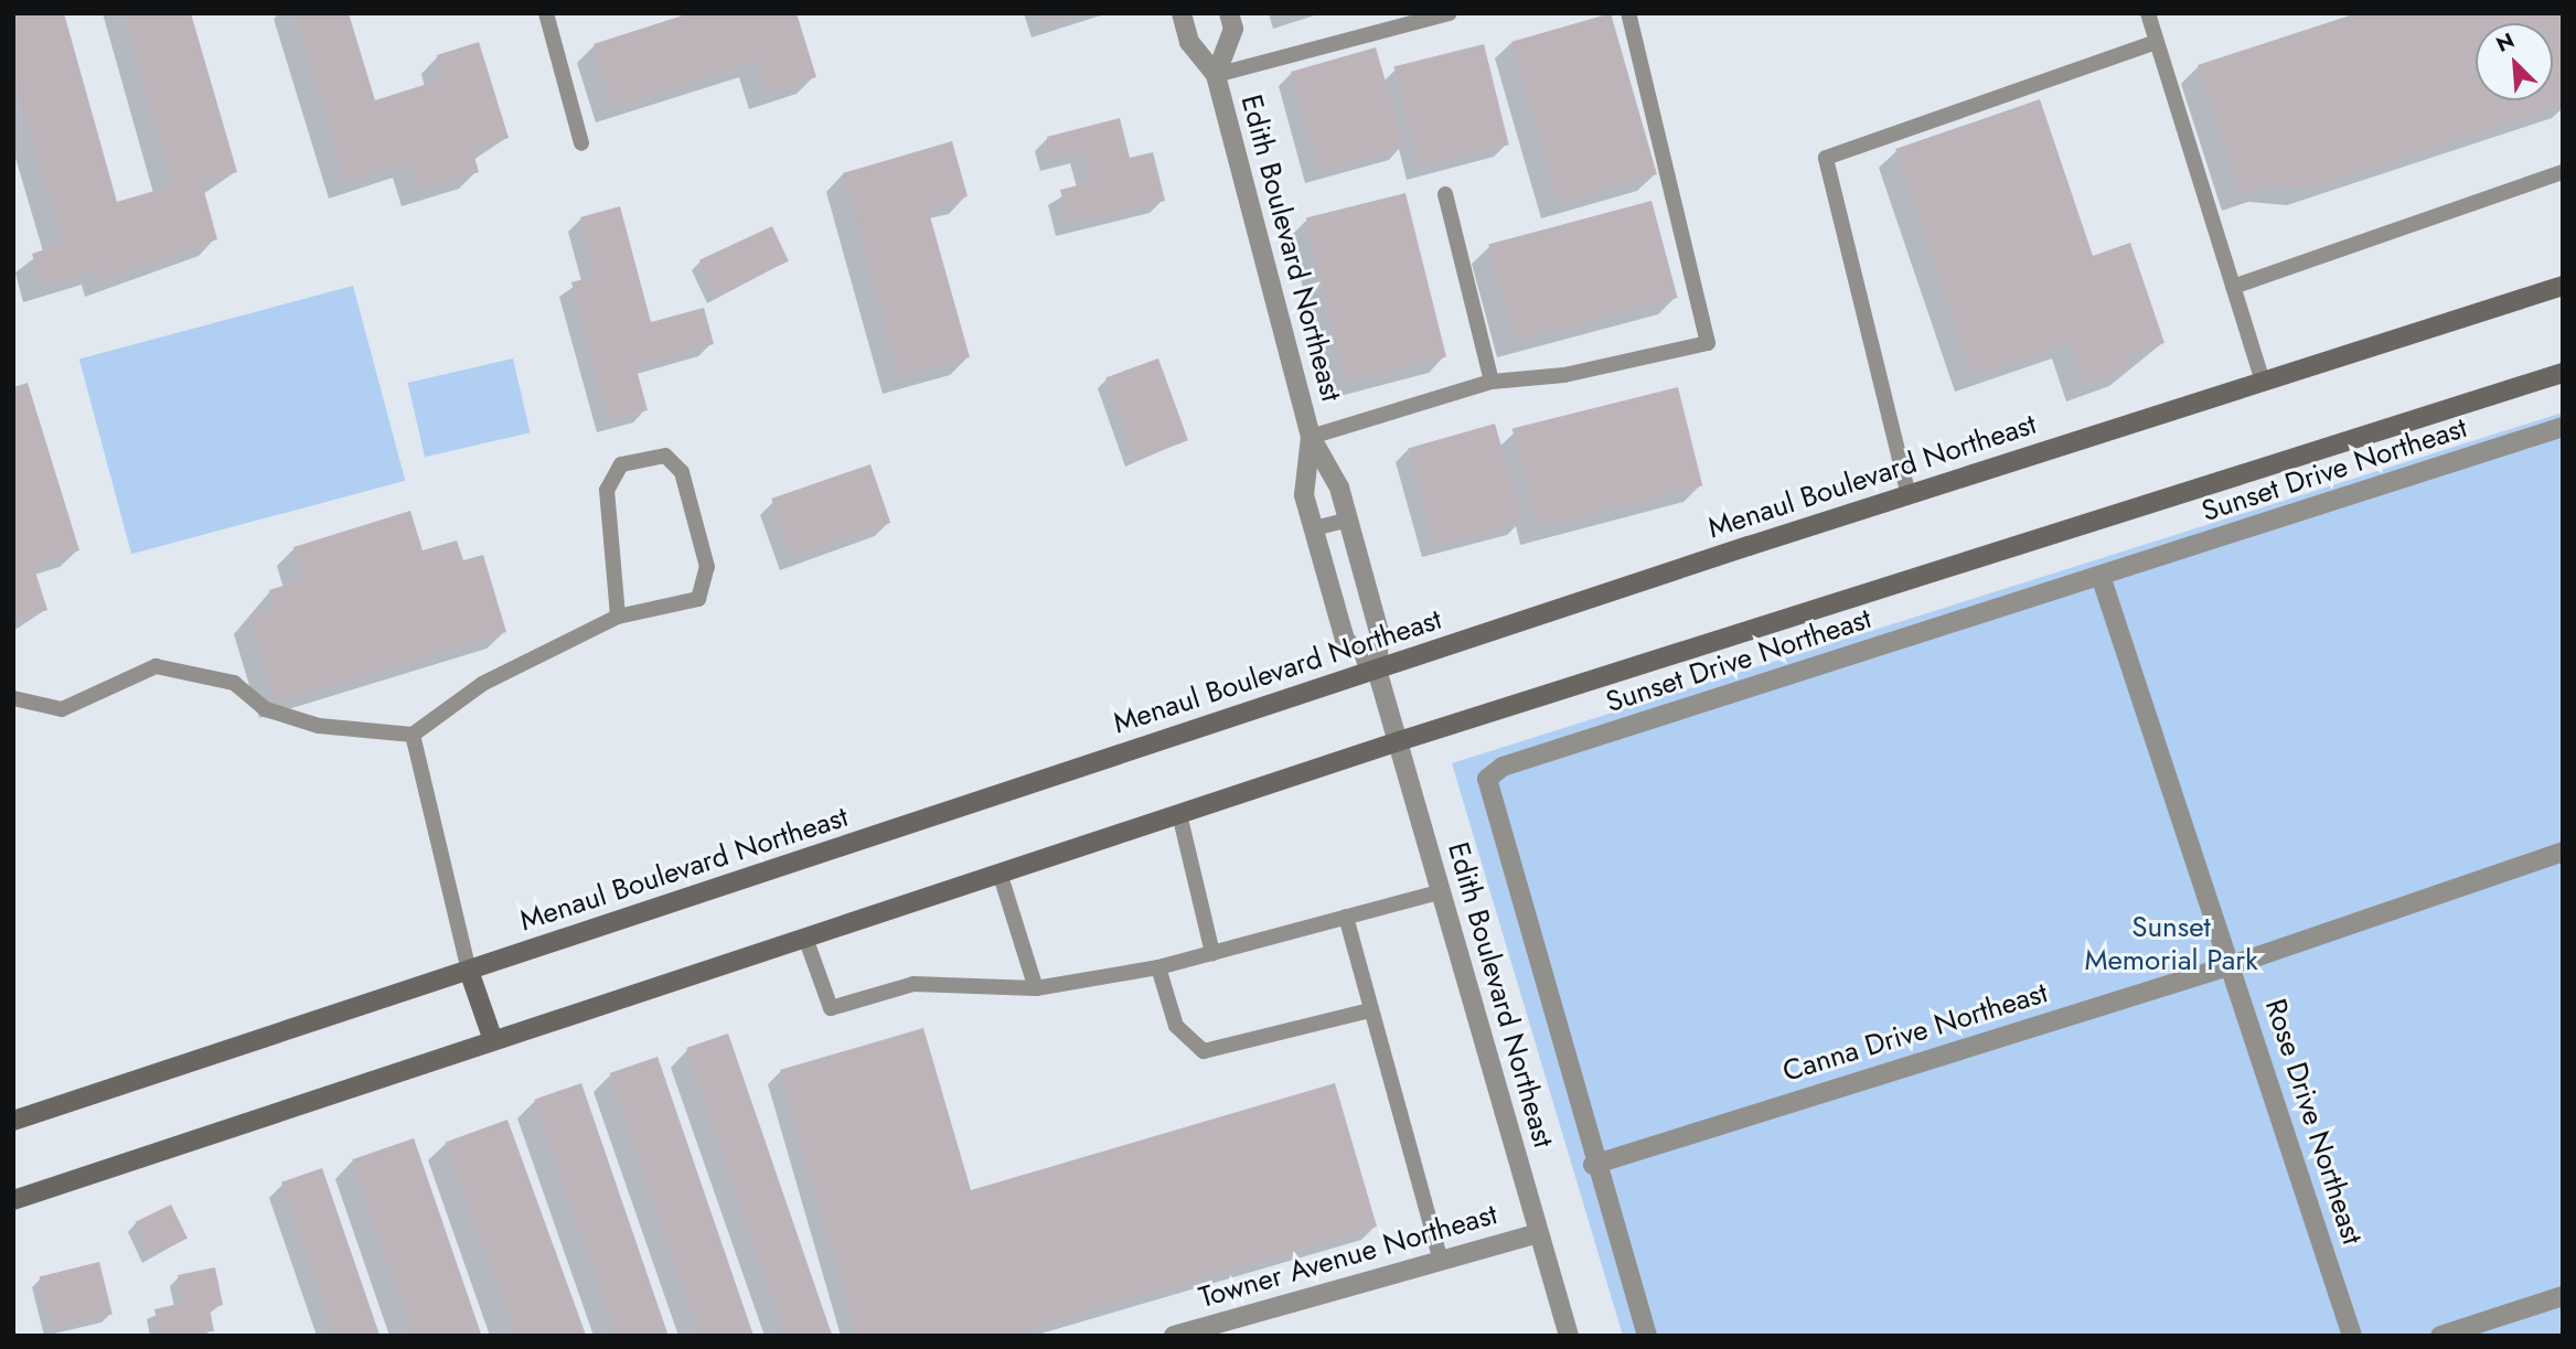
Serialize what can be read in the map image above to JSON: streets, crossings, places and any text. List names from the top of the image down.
{
  "streets": {
    "main road": ["Menaul Boulevard Northeast"],
    "street": [
      "Edith Boulevard Northeast",
      "Sunset Drive Northeast",
      "Canna Drive Northeast",
      "Rose Drive Northeast",
      "Towner Avenue Northeast"
    ]
  },
  "crossings": [
    ["Edith Boulevard Northeast", "Menaul Boulevard Northeast"],
    ["Edith Boulevard Northeast", "Towner Avenue Northeast"],
    ["Sunset Drive Northeast", "Canna Drive Northeast"],
    ["Sunset Drive Northeast", "Rose Drive Northeast"],
    ["Canna Drive Northeast", "Rose Drive Northeast"]
  ],
  "parks": ["Sunset Memorial Park"],
  "north": "top left"
}
